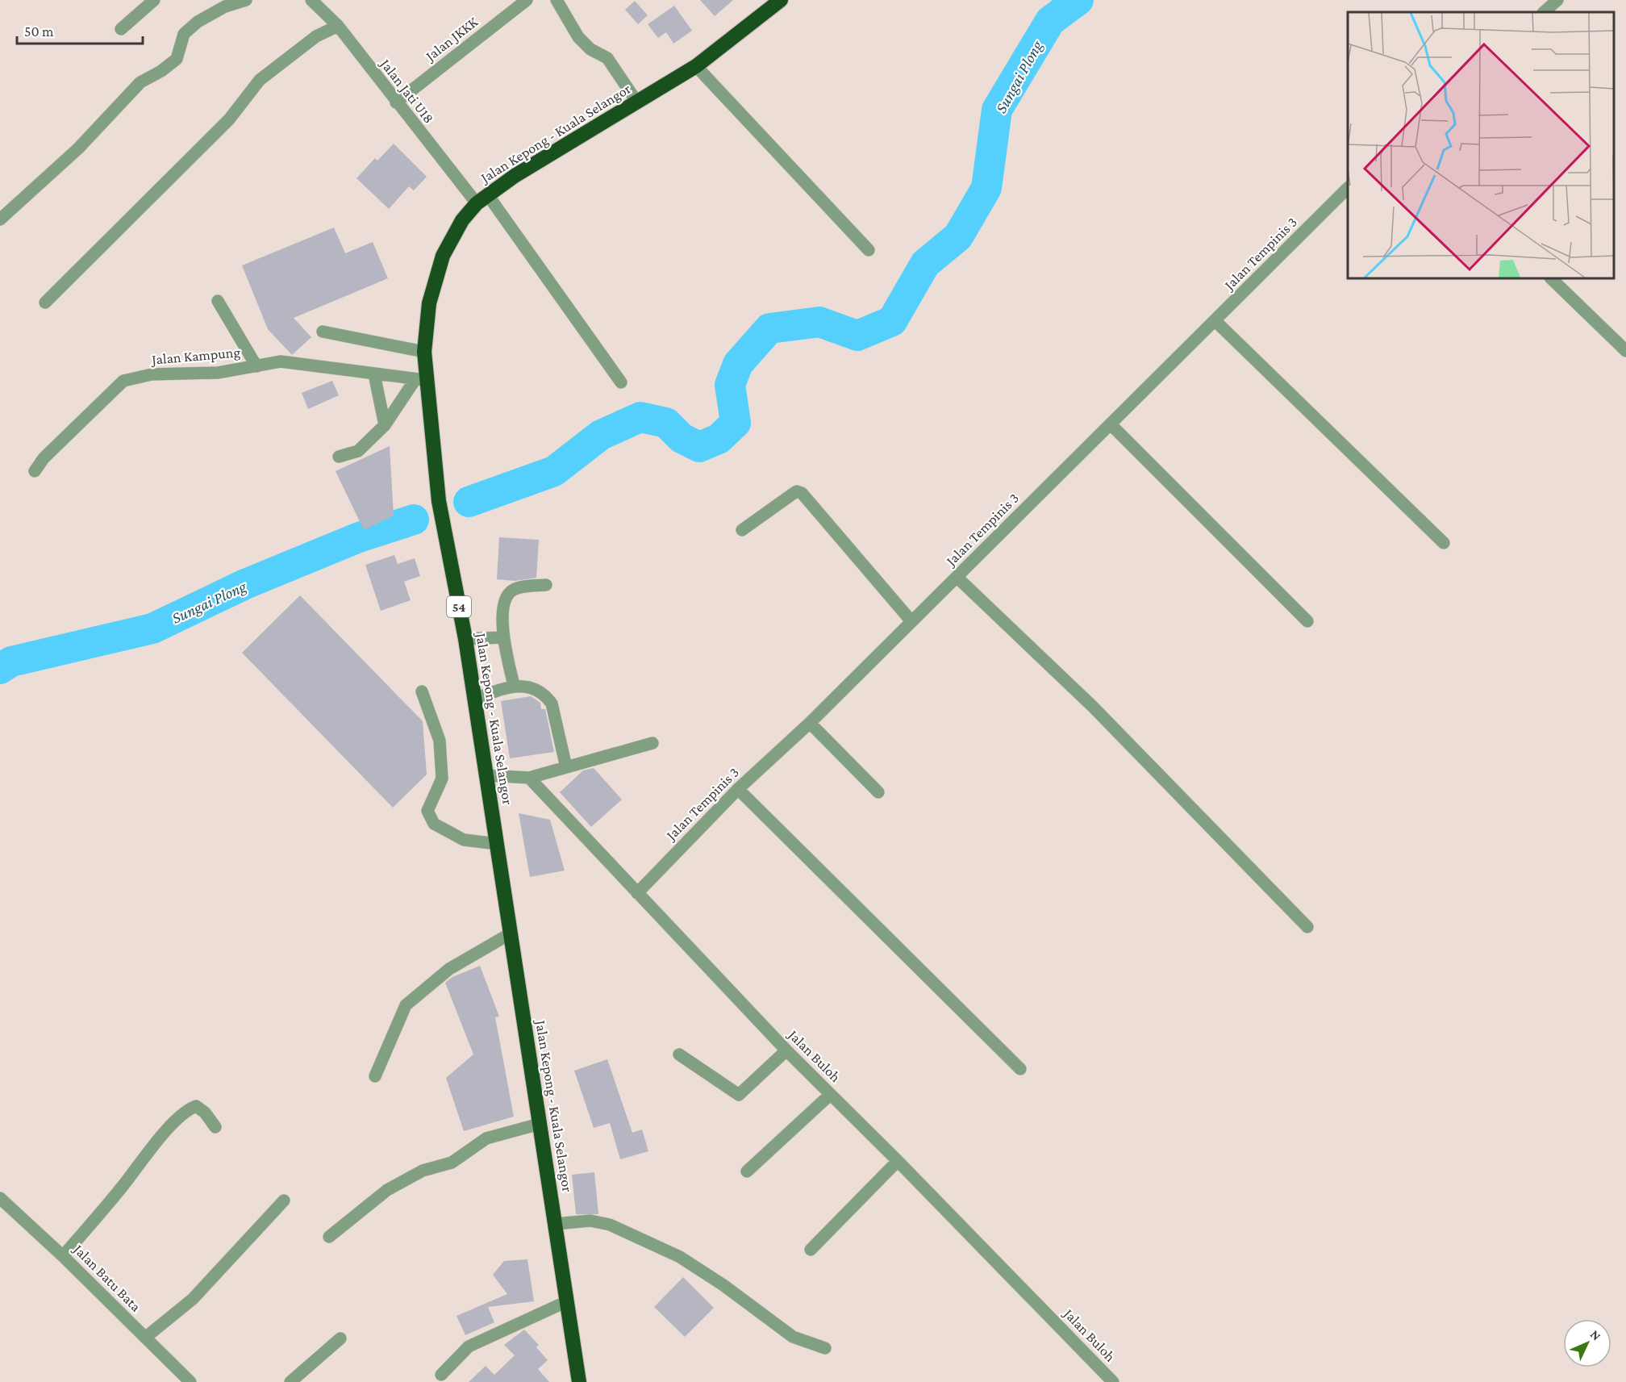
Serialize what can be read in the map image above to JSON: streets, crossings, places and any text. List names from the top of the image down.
{
  "streets": {
    "highway": ["Jalan Kepong - Kuala Selangor", "54"],
    "street": [
      "Jalan JKKK",
      "Jalan Jati U18",
      "Jalan Tempinis 3",
      "Jalan Kampung",
      "Jalan Buloh",
      "Jalan Batu Bata"
    ]
  },
  "crossings": [
    ["Jalan JKKK", "Jalan Jati U18"],
    ["Jalan Jati U18", "Jalan Kepong - Kuala Selangor"],
    ["Jalan Kepong - Kuala Selangor", "Jalan Kampung"],
    ["Jalan Tempinis 3", "Jalan Buloh"]
  ],
  "water": ["Sungai Plong"],
  "scale_bar": "50 m",
  "north": "top right"
}
